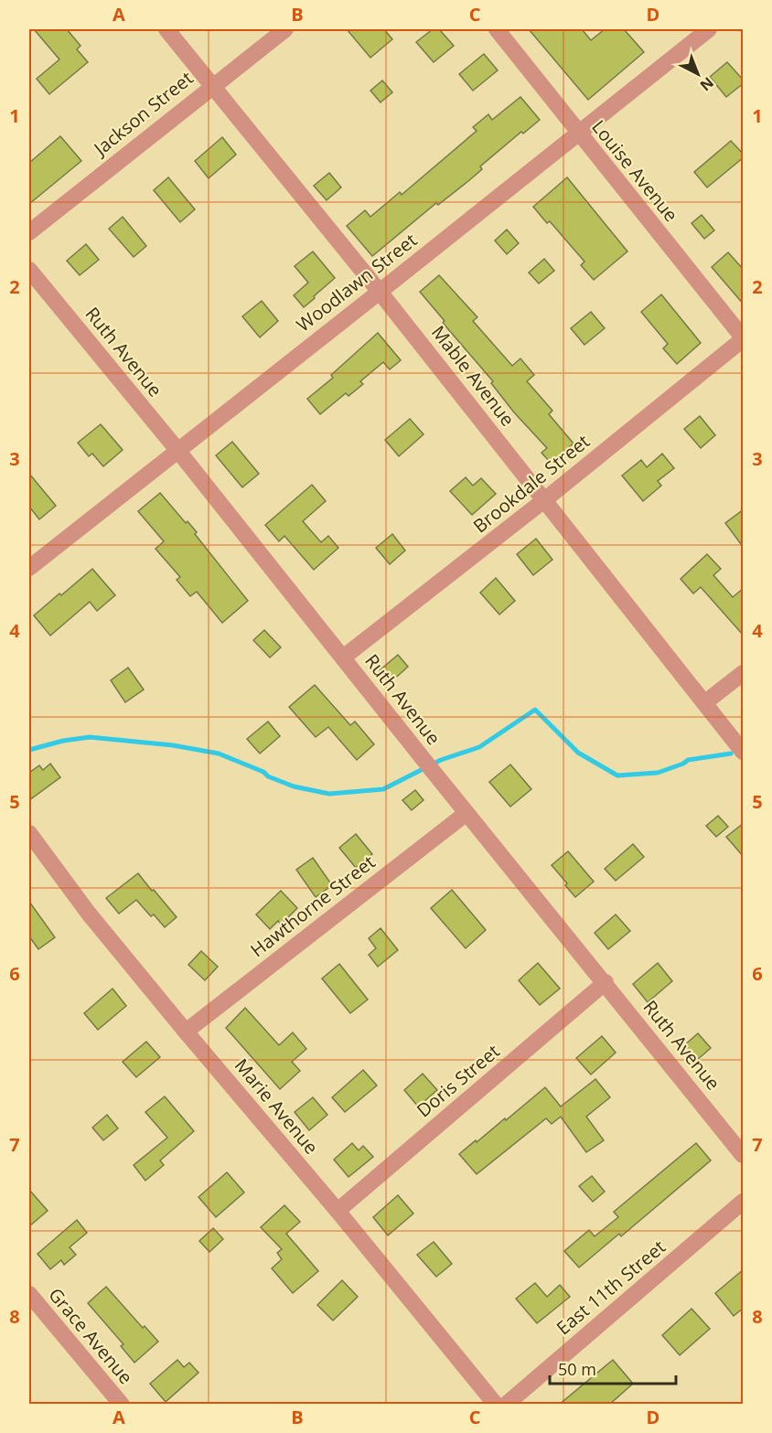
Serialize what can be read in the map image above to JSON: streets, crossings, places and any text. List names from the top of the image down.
{
  "streets": {
    "street": [
      "Jackson Street",
      "Louise Avenue",
      "Woodlawn Street",
      "Ruth Avenue",
      "Mable Avenue",
      "Brookdale Street",
      "Hawthorne Street",
      "Doris Street",
      "Marie Avenue",
      "East 11th Street",
      "Grace Avenue"
    ]
  },
  "crossings": [
    ["Jackson Street", "Mable Avenue"],
    ["Louise Avenue", "Woodlawn Street"],
    ["Louise Avenue", "Brookdale Street"],
    ["Woodlawn Street", "Ruth Avenue"],
    ["Woodlawn Street", "Mable Avenue"],
    ["Ruth Avenue", "Brookdale Street"],
    ["Ruth Avenue", "Hawthorne Street"],
    ["Ruth Avenue", "Doris Street"],
    ["Mable Avenue", "Brookdale Street"],
    ["Hawthorne Street", "Marie Avenue"],
    ["Doris Street", "Marie Avenue"]
  ],
  "scale_bar": "50 m",
  "north": "bottom right",
  "grid": {
    "columns": [
      "A",
      "B",
      "C",
      "D"
    ],
    "rows": [
      "1",
      "2",
      "3",
      "4",
      "5",
      "6",
      "7",
      "8"
    ]
  }
}
